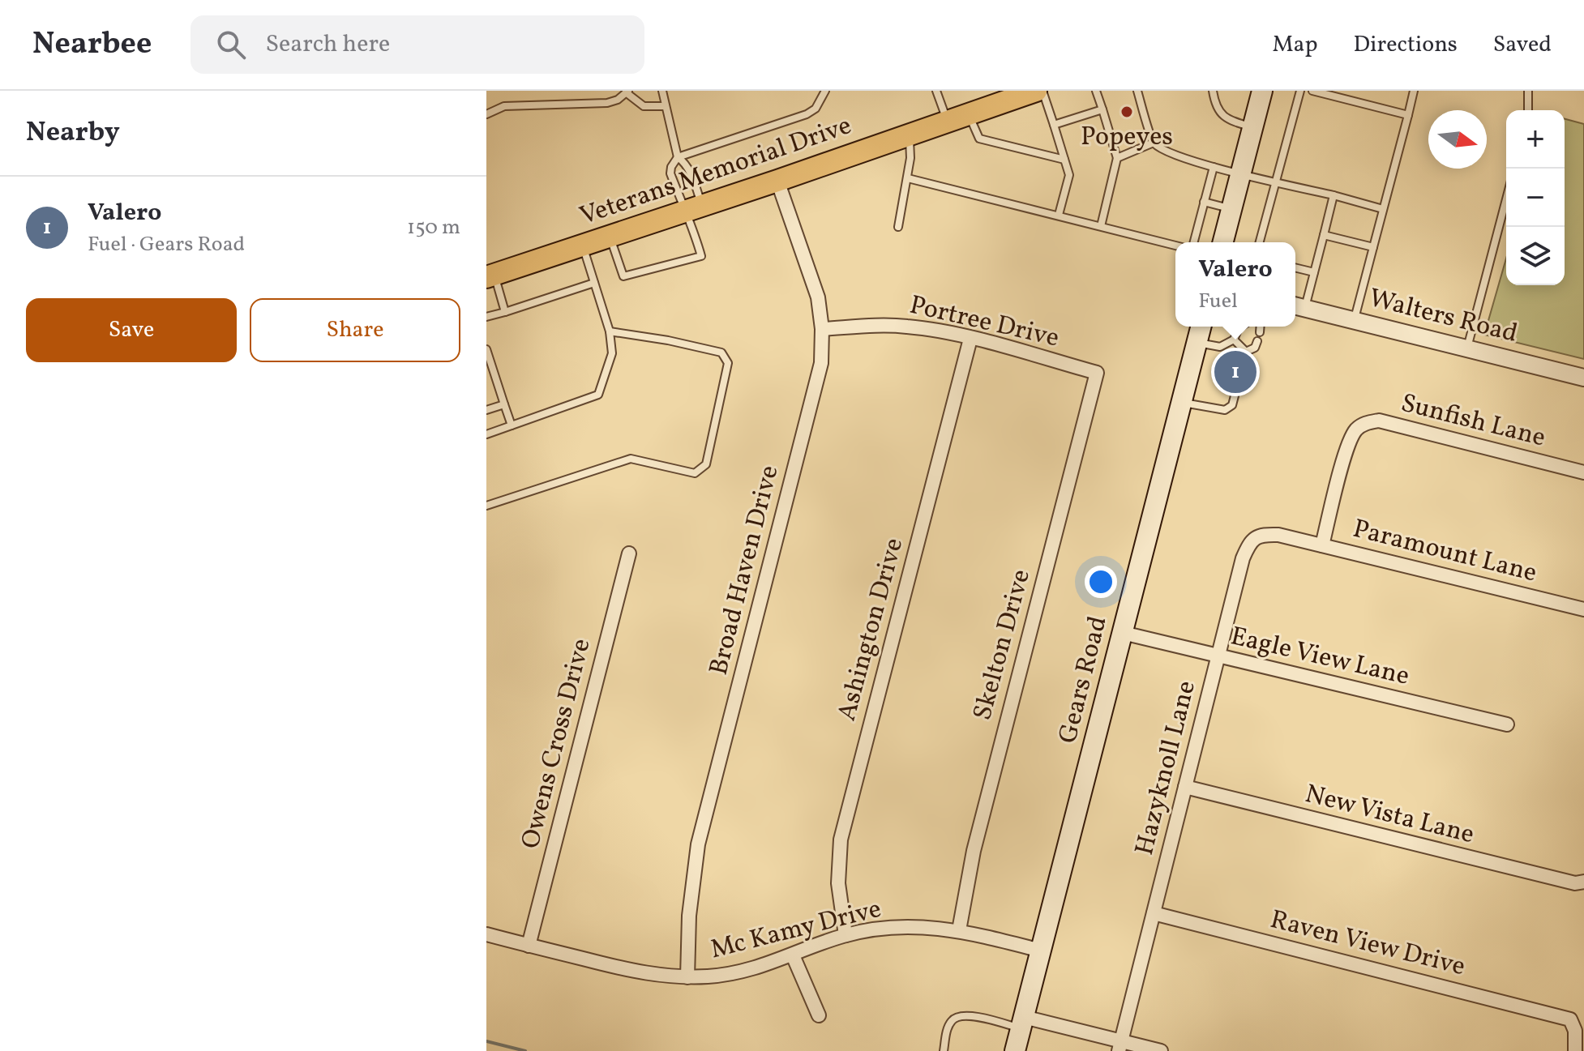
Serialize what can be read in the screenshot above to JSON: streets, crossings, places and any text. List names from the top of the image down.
{
  "streets": {
    "main road": ["Veterans Memorial Drive", "Gears Road"],
    "street": [
      "Walters Road",
      "Portree Drive",
      "Sunfish Lane",
      "Paramount Lane",
      "Broad Haven Drive",
      "Ashington Drive",
      "Skelton Drive",
      "Eagle View Lane",
      "Owens Cross Drive",
      "Hazyknoll Lane",
      "New Vista Lane",
      "Mc Kamy Drive",
      "Raven View Drive"
    ]
  },
  "crossings": [
    ["Veterans Memorial Drive", "Broad Haven Drive"],
    ["Portree Drive", "Broad Haven Drive"],
    ["Portree Drive", "Ashington Drive"],
    ["Portree Drive", "Skelton Drive"],
    ["Sunfish Lane", "Paramount Lane"],
    ["Paramount Lane", "Hazyknoll Lane"],
    ["Broad Haven Drive", "Mc Kamy Drive"],
    ["Ashington Drive", "Mc Kamy Drive"],
    ["Skelton Drive", "Mc Kamy Drive"],
    ["Eagle View Lane", "Gears Road"],
    ["Eagle View Lane", "Hazyknoll Lane"],
    ["Gears Road", "Mc Kamy Drive"],
    ["Owens Cross Drive", "Mc Kamy Drive"],
    ["Hazyknoll Lane", "New Vista Lane"],
    ["Hazyknoll Lane", "Raven View Drive"]
  ],
  "places": ["Popeyes"],
  "north": "right",
  "page": {
    "header": "Nearbee",
    "search": "Search here",
    "nav": ["Map", "Directions", "Saved"],
    "heading": "Nearby",
    "map_buttons": ["+", "−"],
    "list": [
      {
        "mark": "1",
        "name": "Valero",
        "note": "Fuel · Gears Road",
        "value": "150 m"
      }
    ],
    "popup": ["Valero", "Fuel"],
    "buttons": ["Save", "Share"],
    "pins": "1"
  }
}
